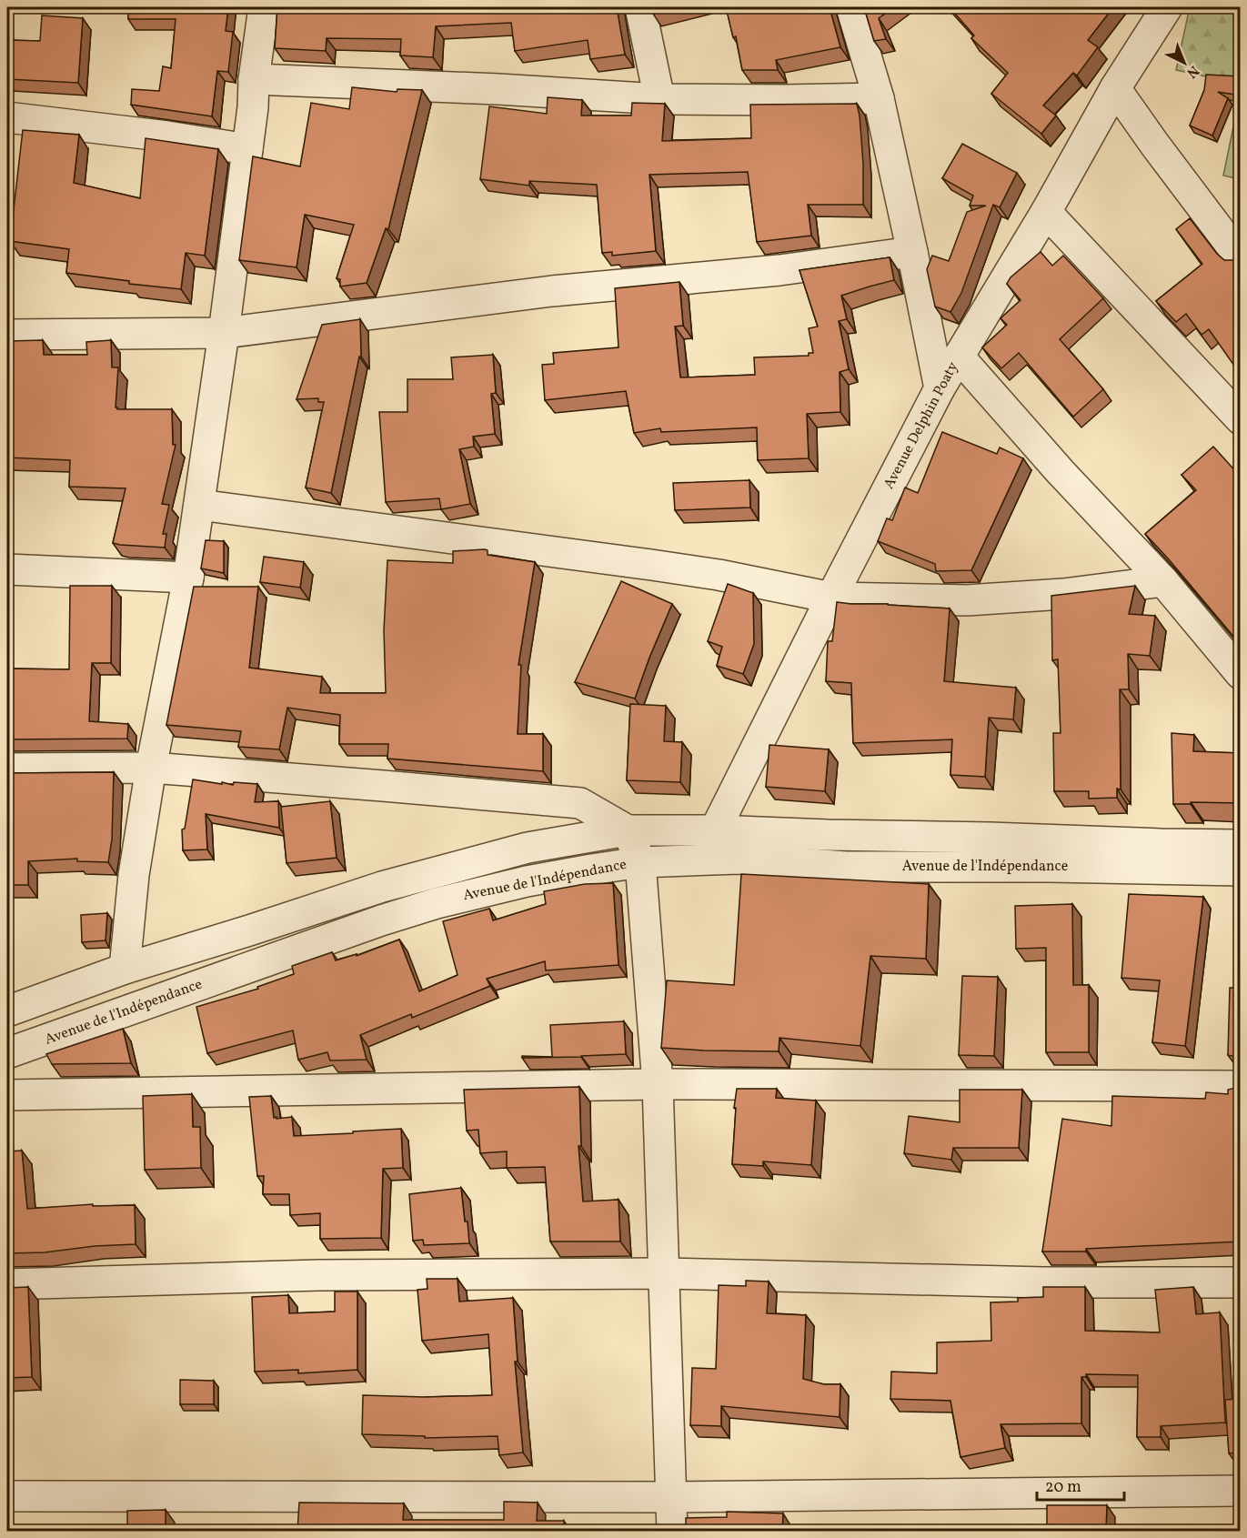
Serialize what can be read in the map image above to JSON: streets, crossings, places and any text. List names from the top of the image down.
{
  "streets": {
    "street": ["Avenue Delphin Poaty", "Avenue de l'Indépendance"]
  },
  "crossings": [
    ["Avenue Delphin Poaty", "Avenue de l'Indépendance"]
  ],
  "scale_bar": "20 m",
  "north": "bottom right"
}
